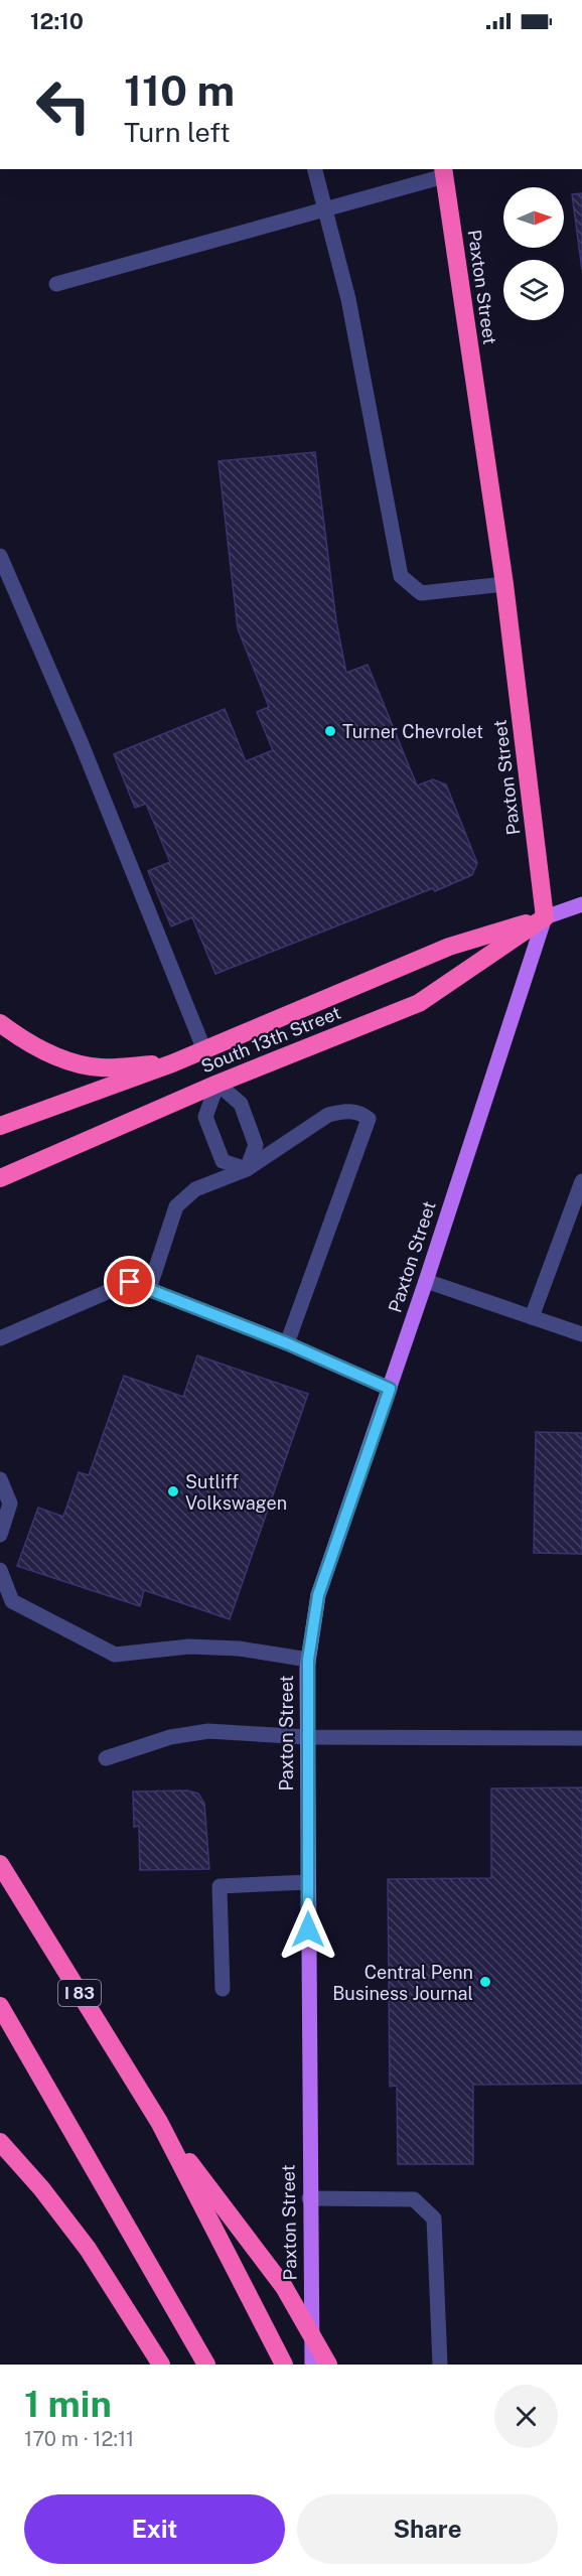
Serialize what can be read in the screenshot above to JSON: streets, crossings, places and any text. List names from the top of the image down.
{
  "streets": {
    "highway": ["Paxton Street", "South 13th Street", "I 83"]
  },
  "crossings": [
    ["Paxton Street", "South 13th Street"]
  ],
  "places": ["Turner Chevrolet", "Sutliff Volkswagen", "Central Penn Business Journal"],
  "north": "right",
  "page": {
    "status": "12:10",
    "turn": ["110 m", "Turn left"],
    "heading": ["1 min", "170 m · 12:11"],
    "buttons": ["Exit", "Share"]
  }
}
